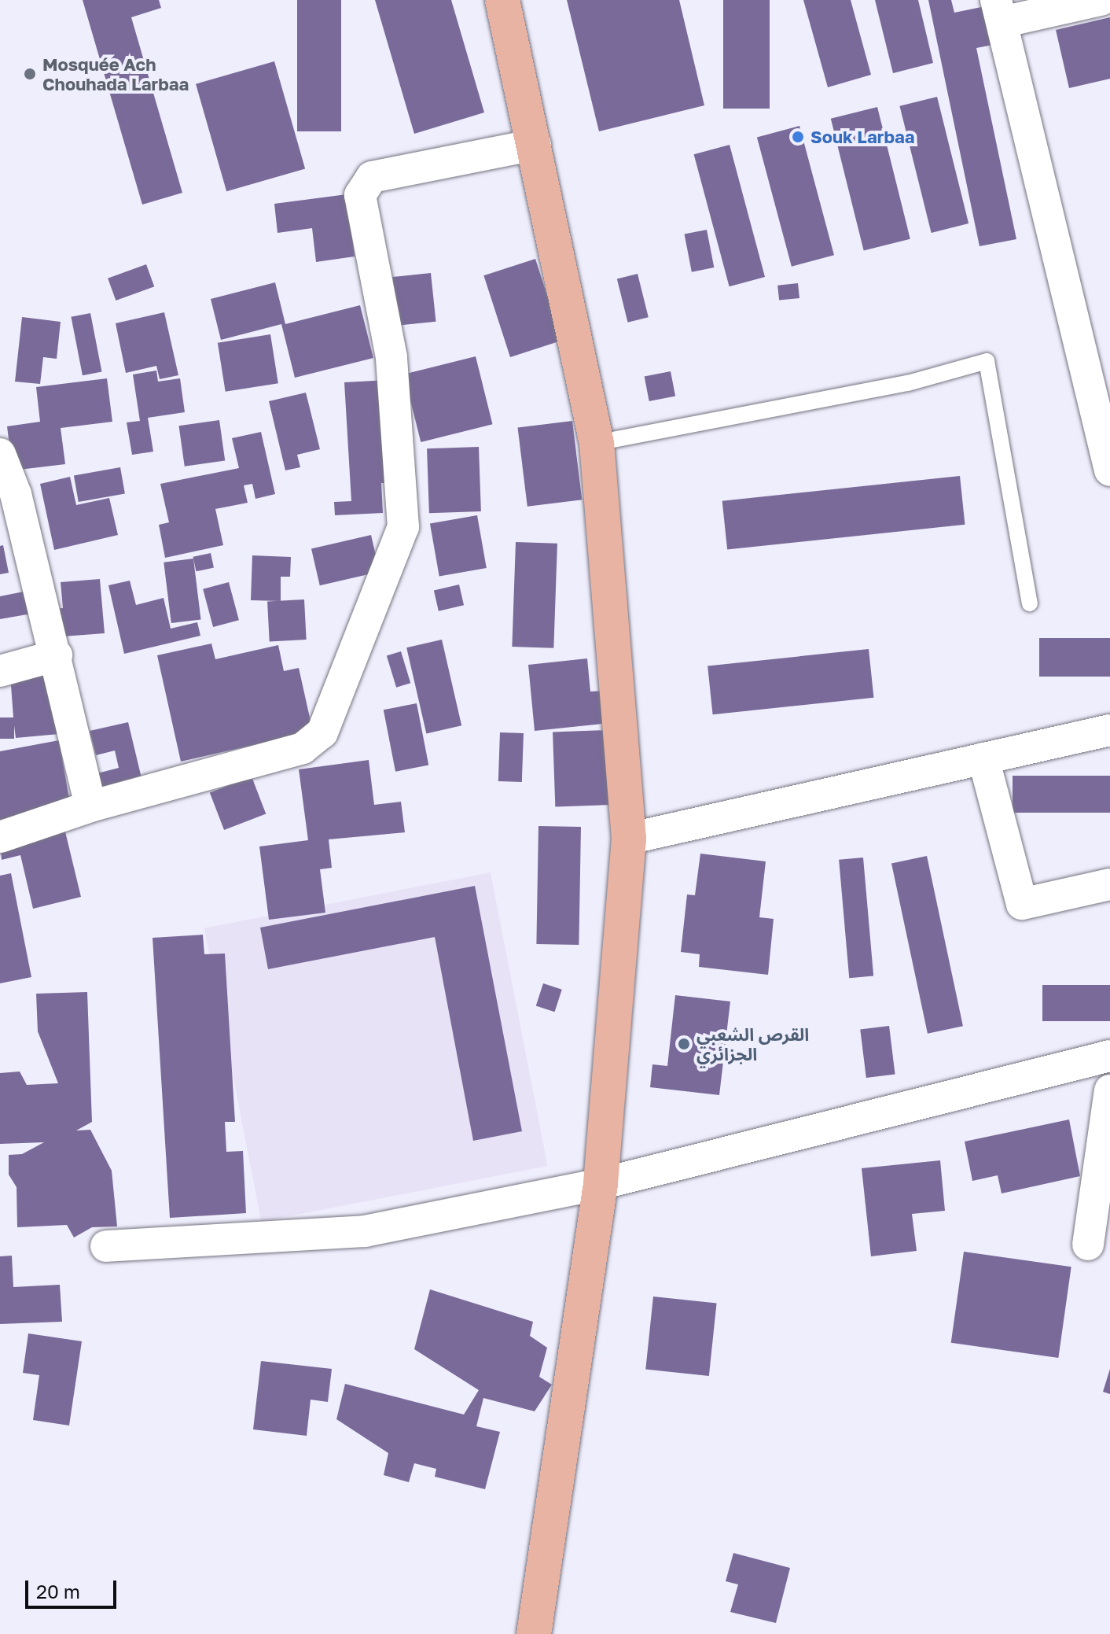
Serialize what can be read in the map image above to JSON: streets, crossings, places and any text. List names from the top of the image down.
{
  "places": ["Mosquée Ach Chouhada Larbaa", "Souk Larbaa", "القرص الشعبي الجزائري"],
  "scale_bar": "20 m"
}
